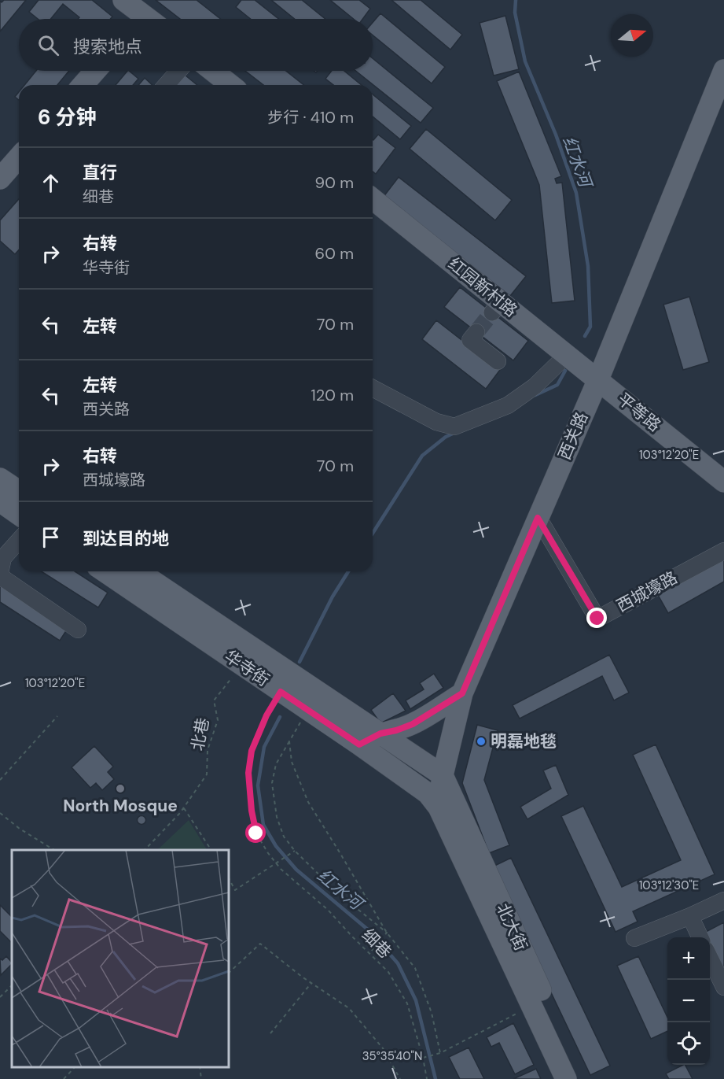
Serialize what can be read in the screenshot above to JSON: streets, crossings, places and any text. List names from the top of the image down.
{
  "streets": {
    "main road": [
      "红园新村路",
      "平等路",
      "西关路",
      "华寺街",
      "北大街"
    ],
    "street": ["西城壕路"],
    "path": ["北巷", "细巷"]
  },
  "crossings": [
    ["红园新村路", "平等路"],
    ["红园新村路", "西关路"],
    ["平等路", "西关路"],
    ["西关路", "西城壕路"],
    ["西关路", "华寺街"],
    ["西关路", "北大街"],
    ["华寺街", "北巷"],
    ["华寺街", "北大街"],
    ["华寺街", "细巷"]
  ],
  "water": ["红水河"],
  "places": ["明磊地毯", "North Mosque"],
  "north": "right",
  "page": {
    "search": "搜索地点",
    "heading": ["6 分钟", "步行 · 410 m"],
    "list": [
      ["直行", "细巷", "90 m"],
      ["右转", "华寺街", "60 m"],
      ["左转", "70 m"],
      ["左转", "西关路", "120 m"],
      ["右转", "西城壕路", "70 m"],
      "到达目的地"
    ],
    "map_buttons": ["+", "−"]
  },
  "coordinates": ["103°12'20\"E", "103°12'30\"E", "35°35'40\"N"]
}
